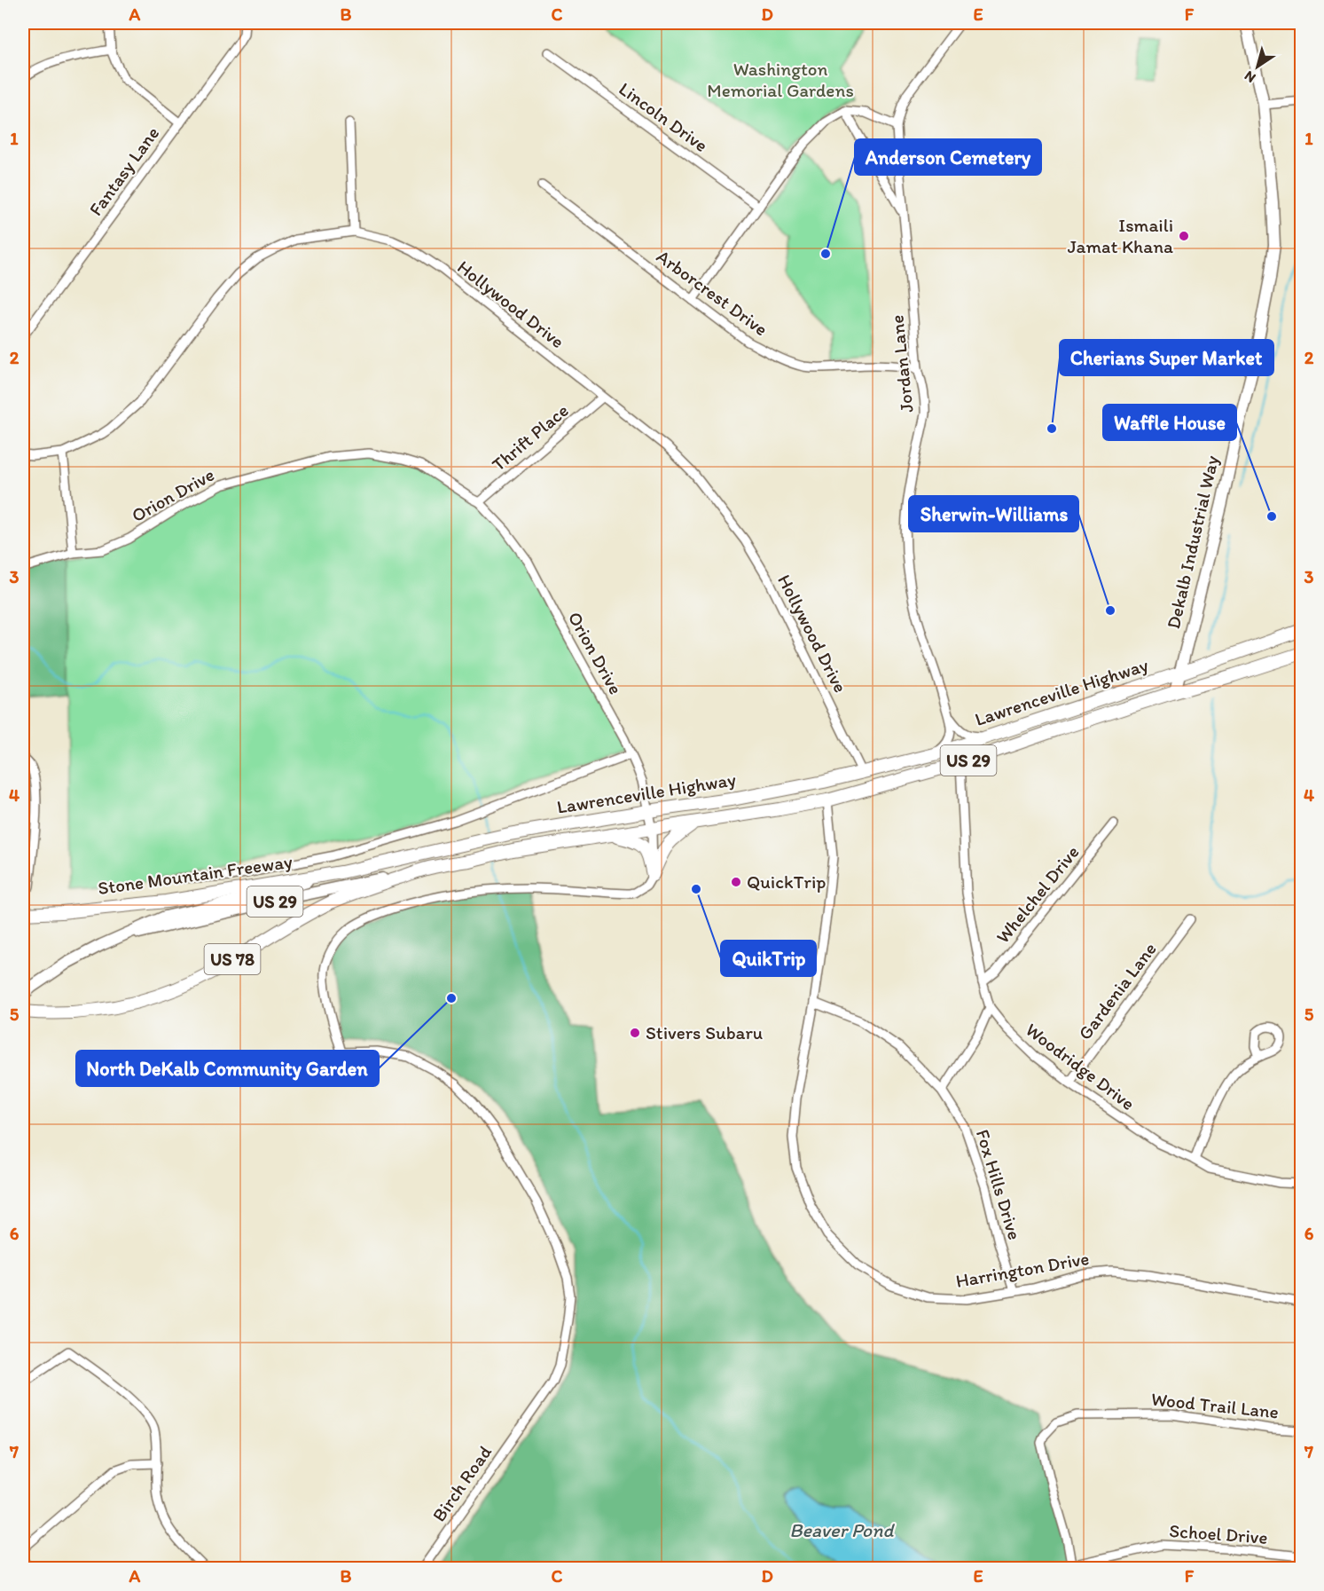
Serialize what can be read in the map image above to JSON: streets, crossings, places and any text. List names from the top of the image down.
{
  "streets": {
    "highway": [
      "Lawrenceville Highway",
      "US 29",
      "Stone Mountain Freeway",
      "US 78"
    ],
    "main road": ["Dekalb Industrial Way"],
    "street": [
      "Lincoln Drive",
      "Fantasy Lane",
      "Arborcrest Drive",
      "Hollywood Drive",
      "Jordan Lane",
      "Thrift Place",
      "Orion Drive",
      "Whelchel Drive",
      "Gardenia Lane",
      "Woodridge Drive",
      "Fox Hills Drive",
      "Harrington Drive",
      "Wood Trail Lane",
      "Birch Road",
      "Schoel Drive"
    ]
  },
  "crossings": [
    ["Arborcrest Drive", "Jordan Lane"],
    ["Hollywood Drive", "Thrift Place"],
    ["Hollywood Drive", "Lawrenceville Highway"],
    ["Jordan Lane", "Lawrenceville Highway"],
    ["Thrift Place", "Orion Drive"],
    ["Orion Drive", "Lawrenceville Highway"],
    ["Orion Drive", "Birch Road"],
    ["Dekalb Industrial Way", "Lawrenceville Highway"],
    ["Dekalb Industrial Way", "US 29"],
    ["Lawrenceville Highway", "US 29"],
    ["Lawrenceville Highway", "Stone Mountain Freeway"],
    ["Lawrenceville Highway", "US 78"],
    ["Lawrenceville Highway", "Woodridge Drive"],
    ["Lawrenceville Highway", "Harrington Drive"],
    ["Whelchel Drive", "Woodridge Drive"],
    ["Gardenia Lane", "Woodridge Drive"],
    ["Fox Hills Drive", "Harrington Drive"],
    ["Wood Trail Lane", "Schoel Drive"]
  ],
  "water": ["Beaver Pond"],
  "parks": ["Washington Memorial Gardens"],
  "places": [
    "Ismaili Jamat Khana",
    "Anderson Cemetery",
    "Cherians Super Market",
    "Waffle House",
    "Sherwin-Williams",
    "QuickTrip",
    "QuikTrip",
    "North DeKalb Community Garden",
    "Stivers Subaru"
  ],
  "north": "bottom left",
  "grid": {
    "columns": [
      "A",
      "B",
      "C",
      "D",
      "E",
      "F"
    ],
    "rows": [
      "1",
      "2",
      "3",
      "4",
      "5",
      "6",
      "7"
    ]
  }
}
